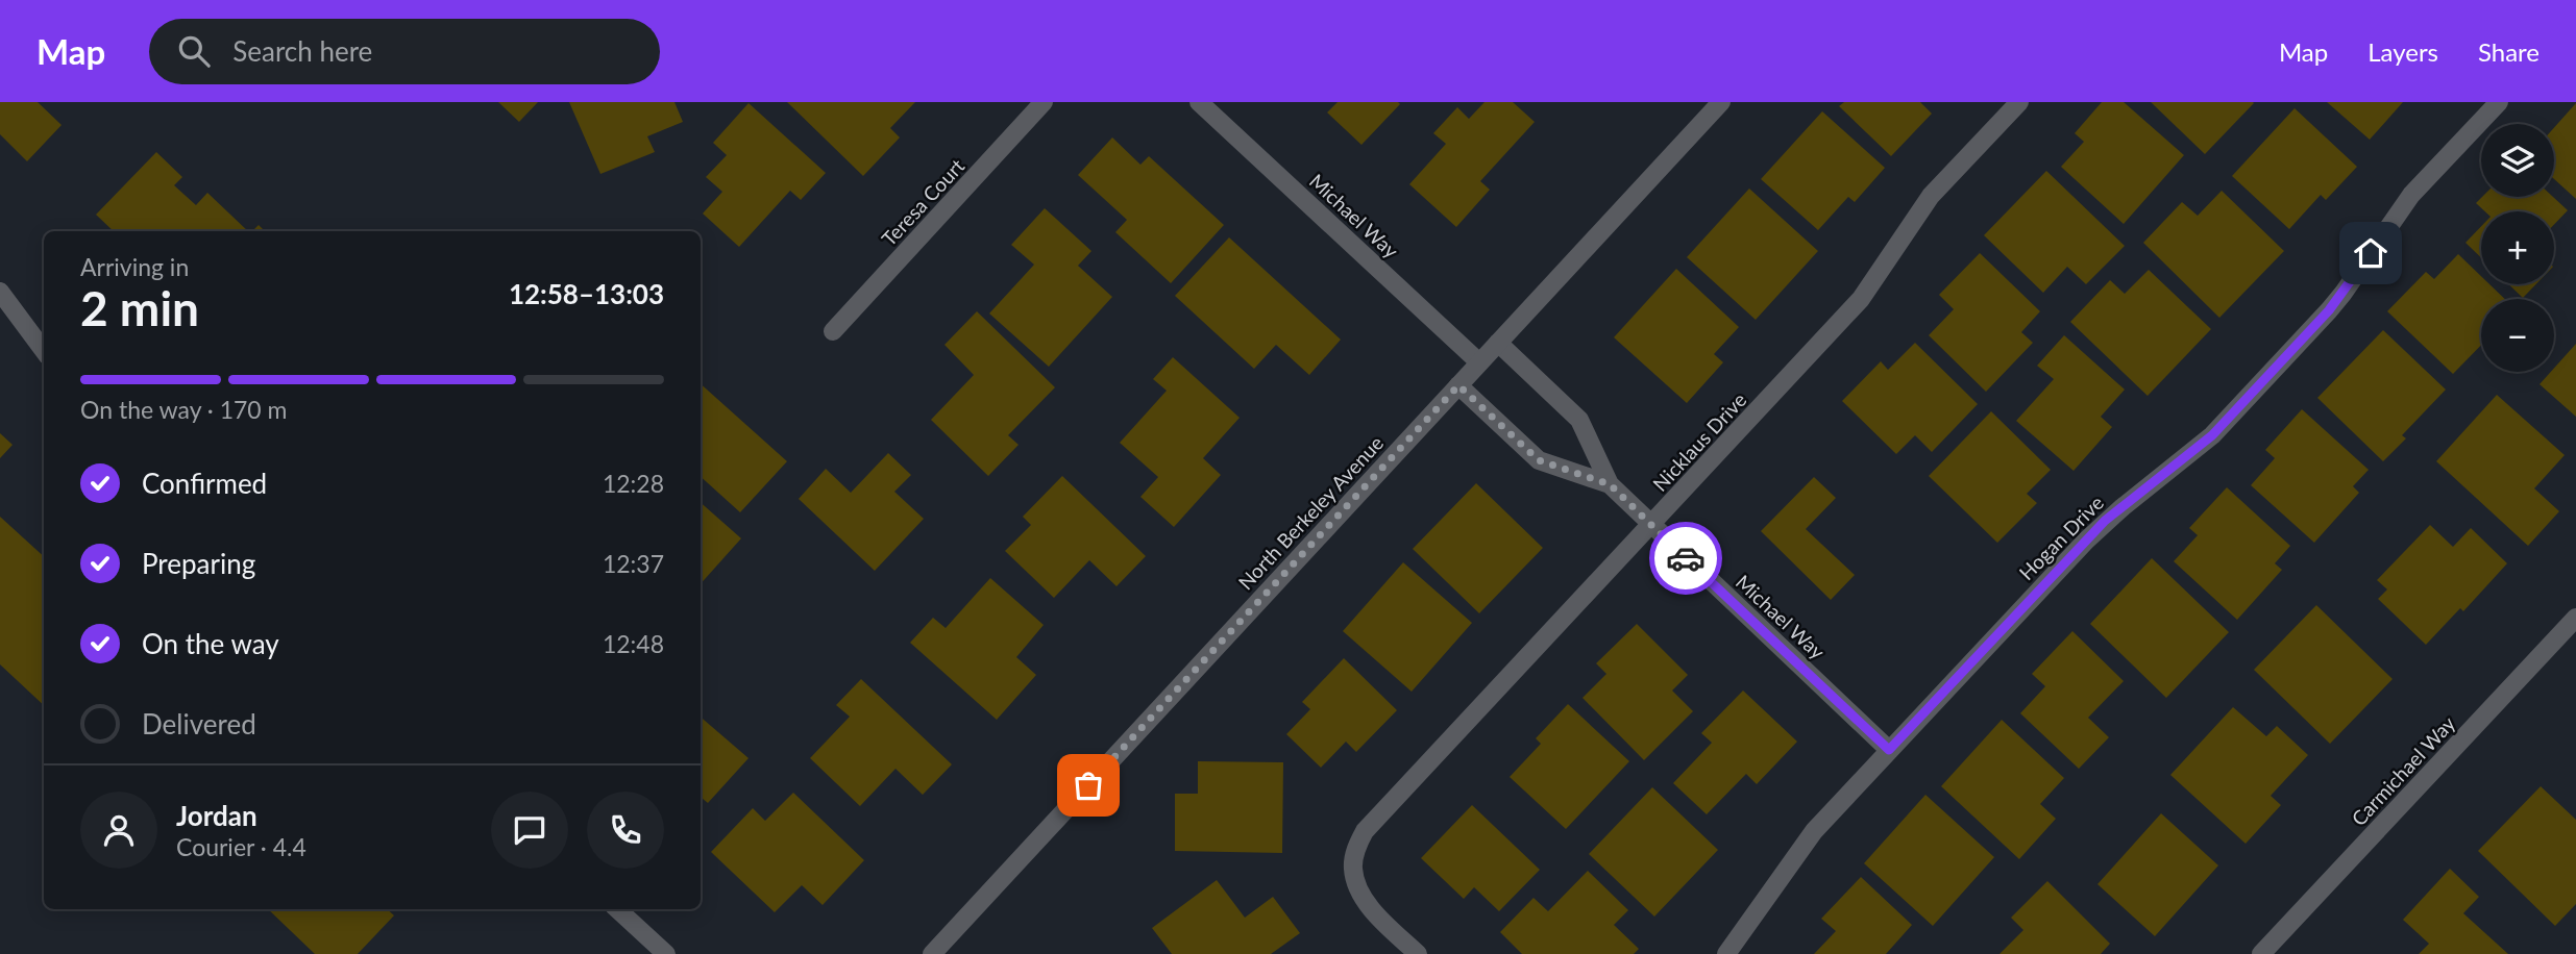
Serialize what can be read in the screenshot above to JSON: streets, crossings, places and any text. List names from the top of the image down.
{
  "streets": {
    "street": [
      "Teresa Court",
      "Michael Way",
      "Nicklaus Drive",
      "North Berkeley Avenue",
      "Hogan Drive",
      "Carmichael Way"
    ]
  },
  "crossings": [
    ["Michael Way", "Nicklaus Drive"],
    ["Michael Way", "North Berkeley Avenue"],
    ["Michael Way", "Hogan Drive"]
  ],
  "page": {
    "header": "Map",
    "search": "Search here",
    "nav": ["Map", "Layers", "Share"],
    "map_buttons": ["+", "−"],
    "heading": ["2 min", "Arriving in", "12:58–13:03"],
    "panel": ["Jordan", "Courier · 4.4"],
    "bar": "On the way · 170 m",
    "list": [
      ["Confirmed", "12:28"],
      ["Preparing", "12:37"],
      ["On the way", "12:48"],
      "Delivered"
    ]
  }
}
